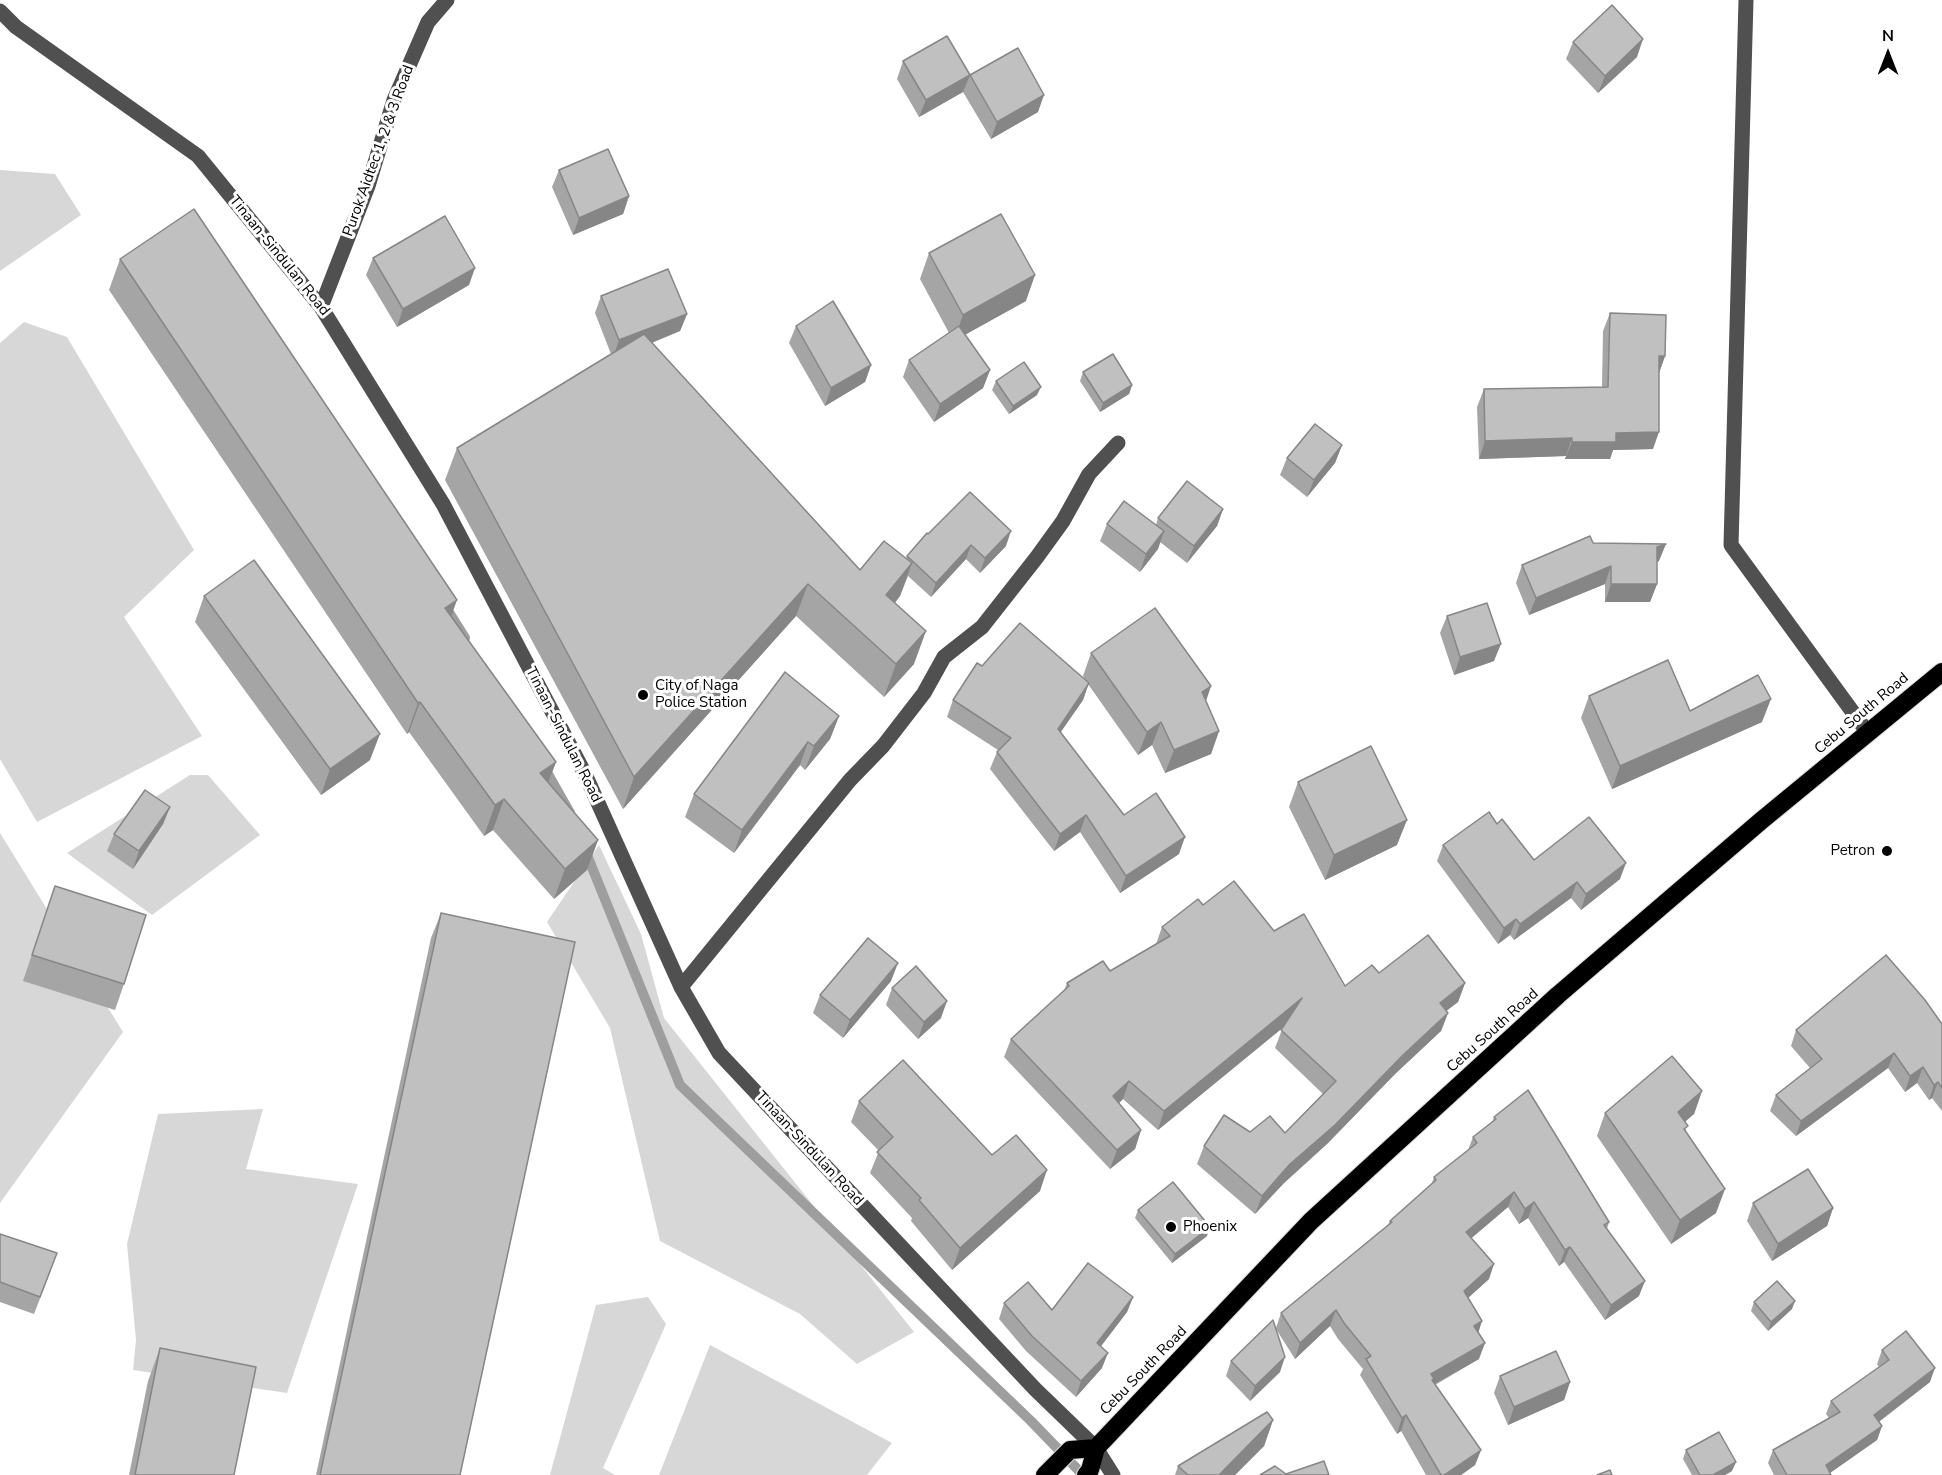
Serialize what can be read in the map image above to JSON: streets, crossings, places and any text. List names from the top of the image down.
{
  "streets": {
    "highway": ["Cebu South Road"],
    "street": ["Purok Aidtec 1, 2 & 3 Road", "Tinaan-Sindulan Road"]
  },
  "crossings": [
    ["Purok Aidtec 1, 2 & 3 Road", "Tinaan-Sindulan Road"],
    ["Tinaan-Sindulan Road", "Cebu South Road"]
  ],
  "places": ["City of Naga Police Station", "Petron", "Phoenix"],
  "north": "top"
}
